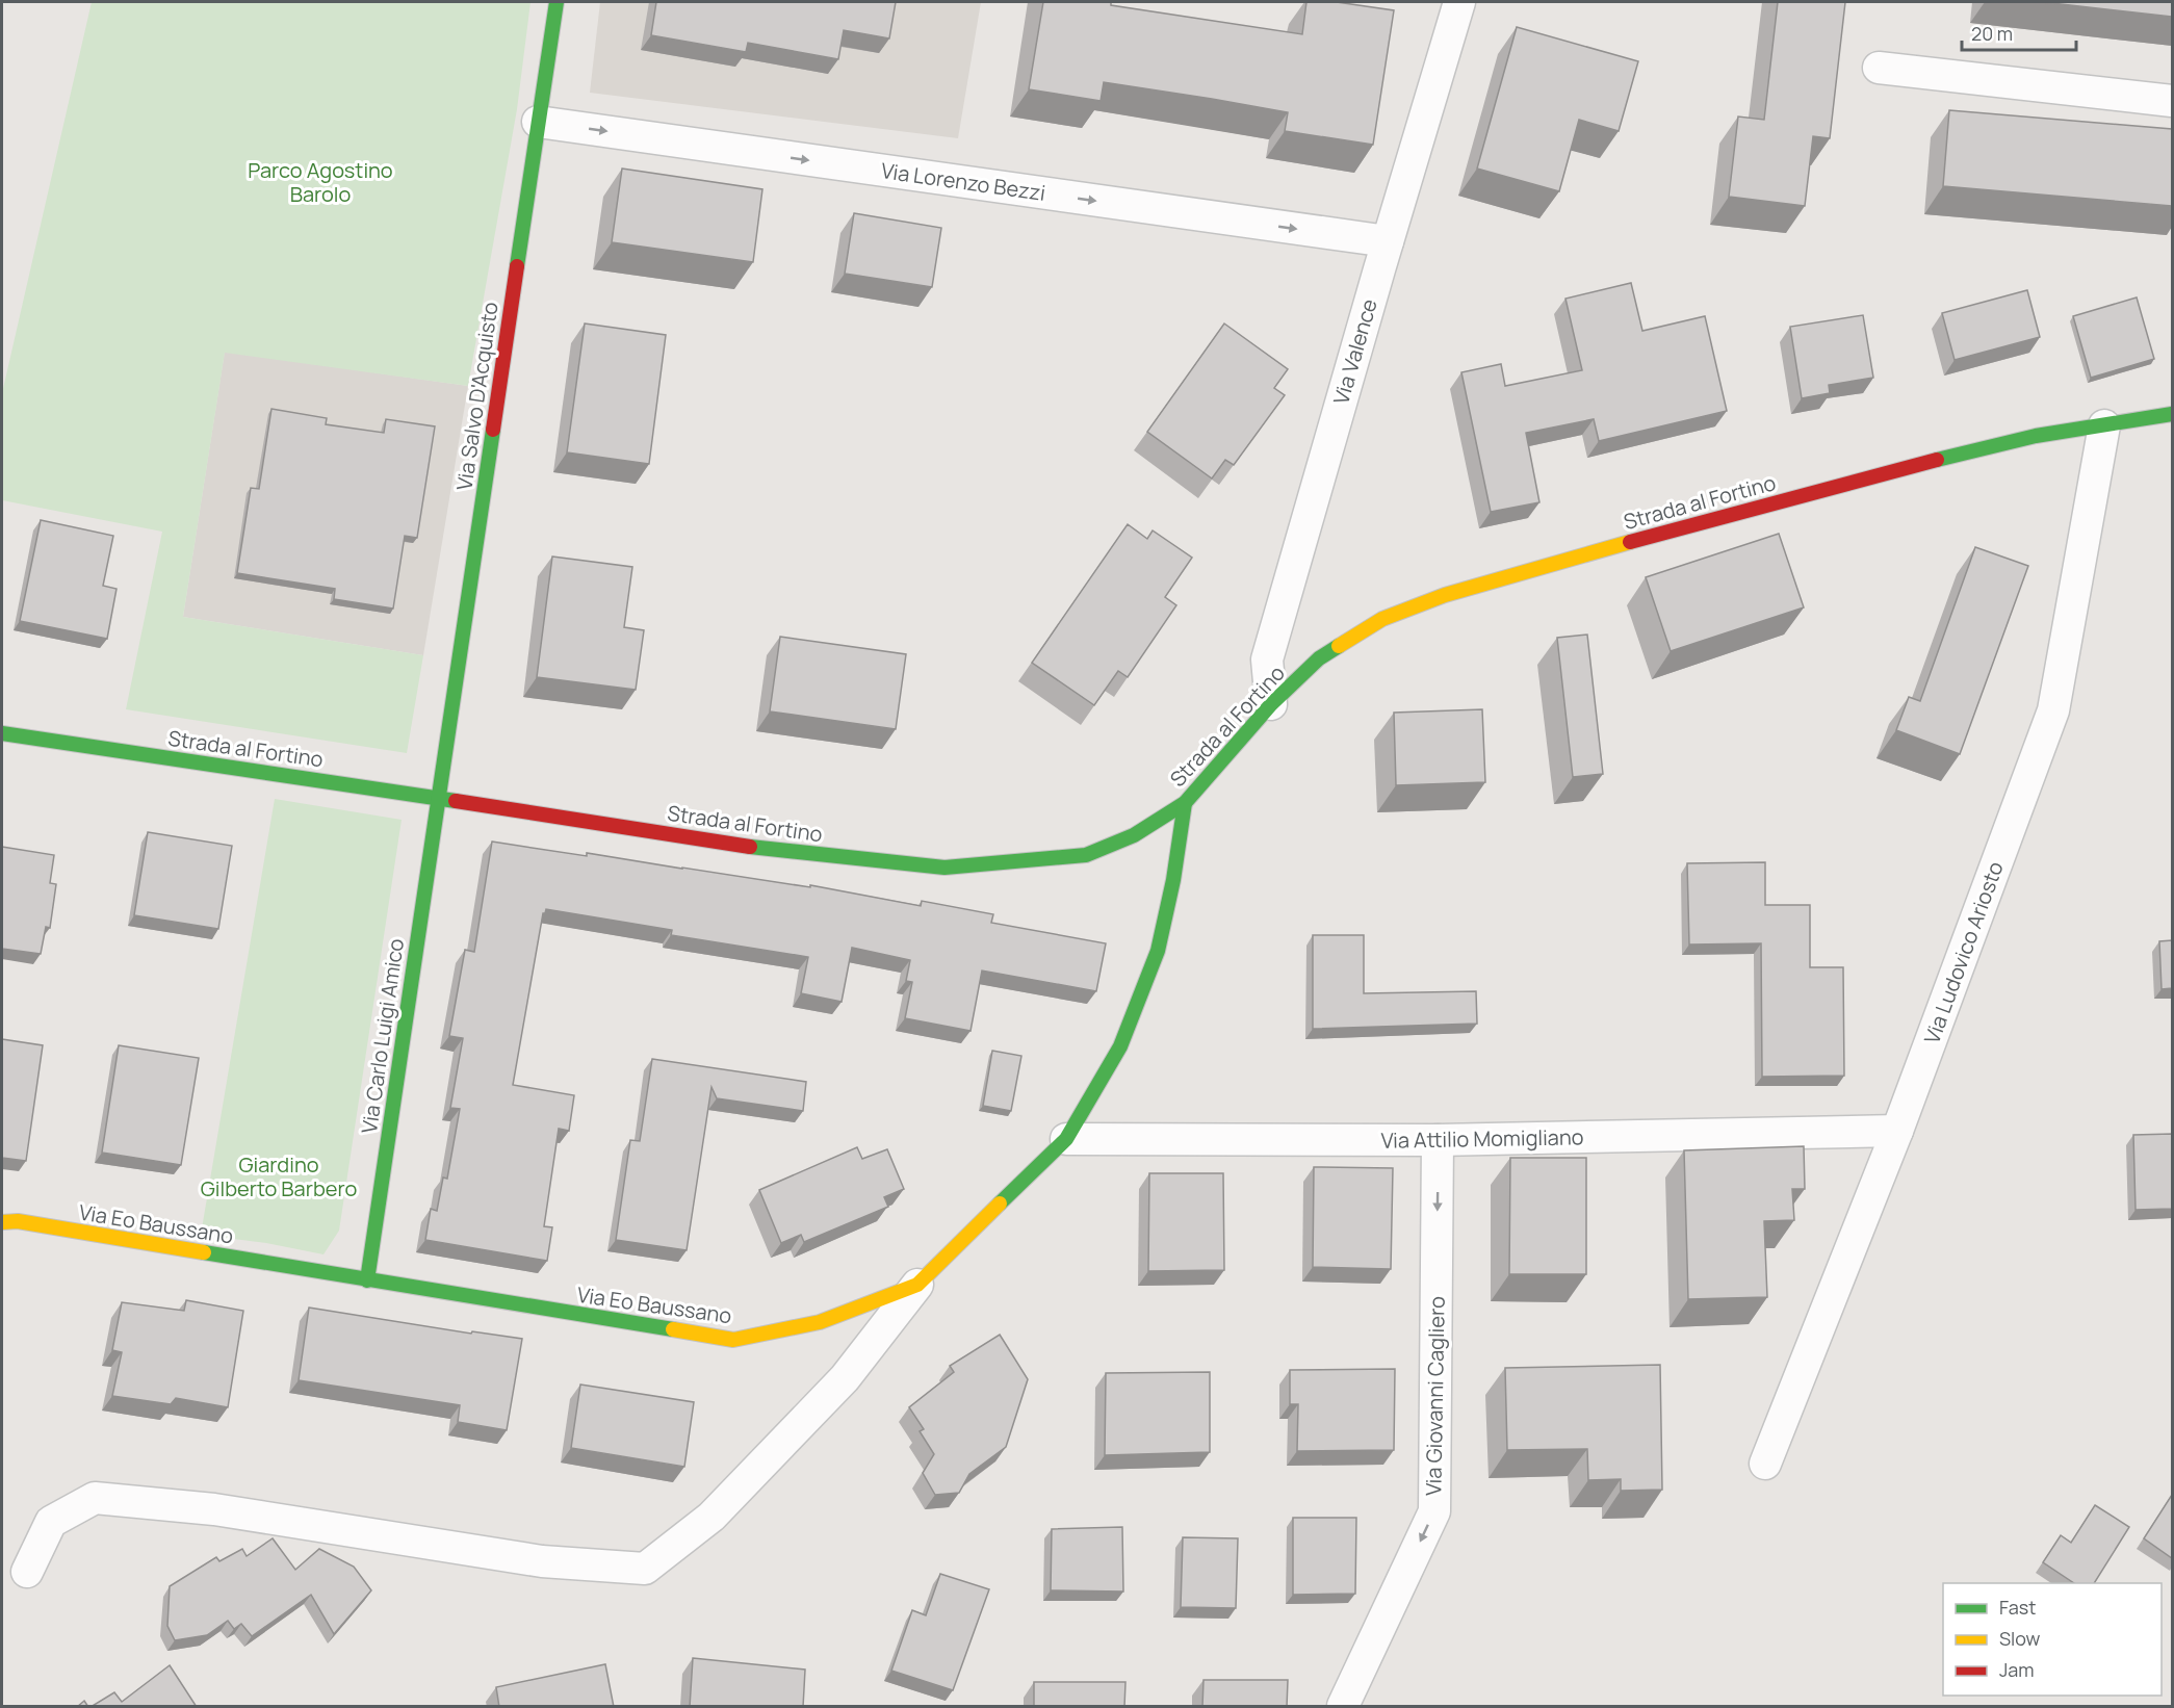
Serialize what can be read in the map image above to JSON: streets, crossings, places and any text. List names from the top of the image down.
{
  "streets": {
    "street": [
      "Via Lorenzo Bezzi",
      "Via Valence",
      "Via Salvo D'Acquisto",
      "Strada al Fortino",
      "Via Ludovico Ariosto",
      "Via Carlo Luigi Amico",
      "Via Attilio Momigliano",
      "Via Eo Baussano",
      "Via Giovanni Cagliero"
    ]
  },
  "crossings": [
    ["Via Lorenzo Bezzi", "Via Valence"],
    ["Via Lorenzo Bezzi", "Via Salvo D'Acquisto"],
    ["Via Valence", "Strada al Fortino"],
    ["Via Salvo D'Acquisto", "Strada al Fortino"],
    ["Via Salvo D'Acquisto", "Via Carlo Luigi Amico"],
    ["Strada al Fortino", "Via Ludovico Ariosto"],
    ["Strada al Fortino", "Via Carlo Luigi Amico"],
    ["Strada al Fortino", "Via Eo Baussano"],
    ["Via Ludovico Ariosto", "Via Attilio Momigliano"],
    ["Via Carlo Luigi Amico", "Via Eo Baussano"],
    ["Via Attilio Momigliano", "Via Eo Baussano"],
    ["Via Attilio Momigliano", "Via Giovanni Cagliero"]
  ],
  "one_way": ["Via Lorenzo Bezzi", "Via Giovanni Cagliero"],
  "parks": ["Parco Agostino Barolo", "Giardino Gilberto Barbero"],
  "legend": ["Fast", "Slow", "Jam"],
  "scale_bar": "20 m"
}
